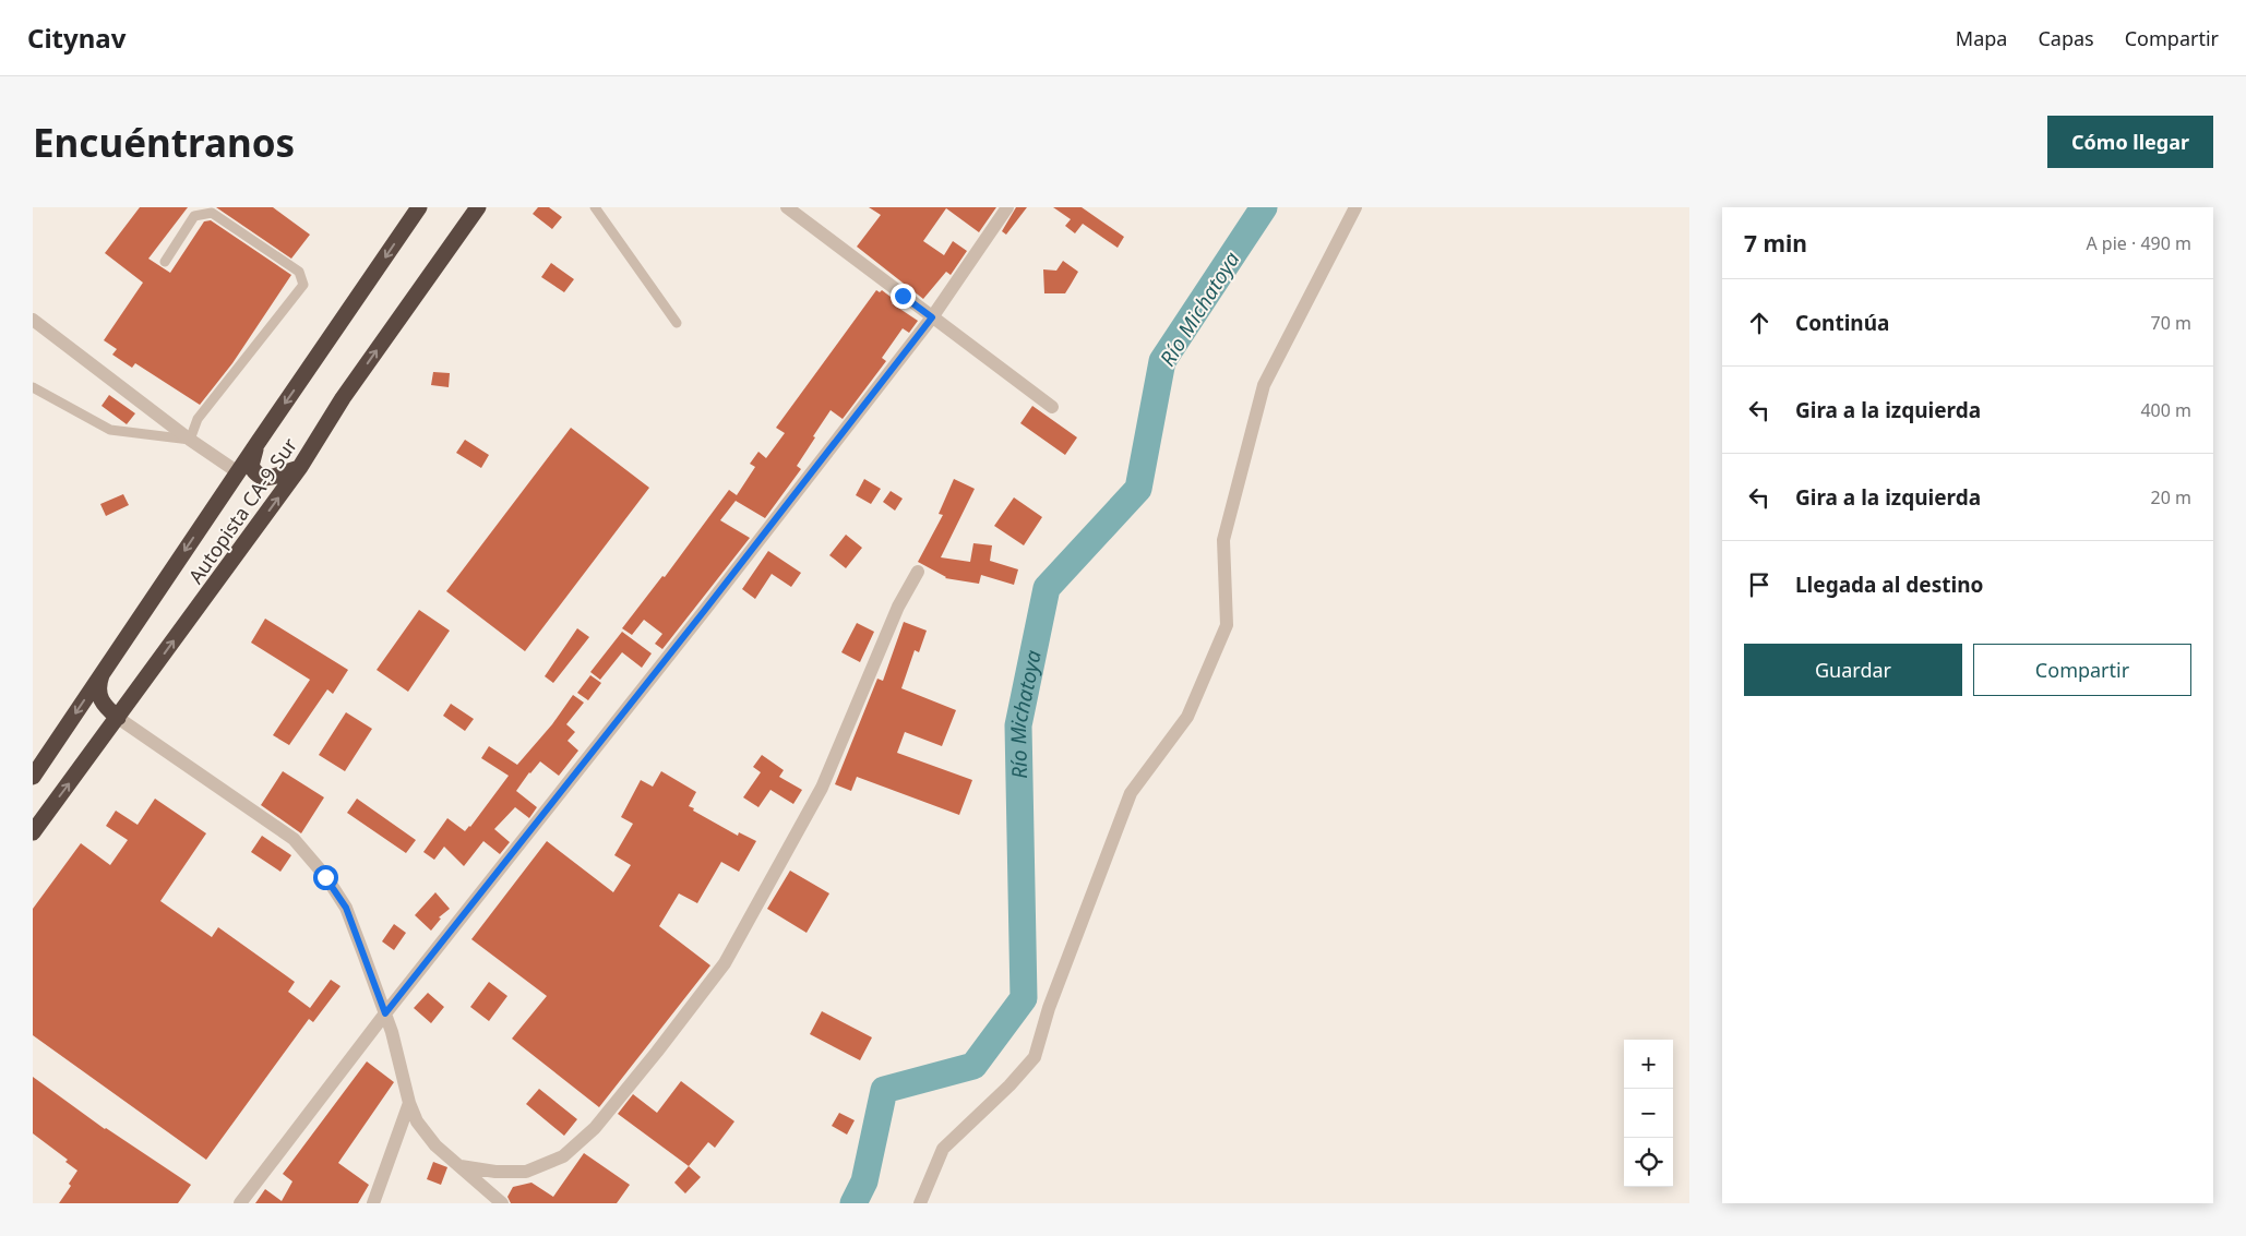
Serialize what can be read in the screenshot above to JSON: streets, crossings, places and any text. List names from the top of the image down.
{
  "streets": {
    "highway": ["Autopista CA-9 Sur"]
  },
  "water": ["Río Michatoya"],
  "page": {
    "header": "Citynav",
    "nav": ["Mapa", "Capas", "Compartir"],
    "buttons": [
      "Cómo llegar",
      ["Guardar", "Compartir"]
    ],
    "title": "Encuéntranos",
    "heading": ["7 min", "A pie · 490 m"],
    "list": [
      ["Continúa", "70 m"],
      ["Gira a la izquierda", "400 m"],
      ["Gira a la izquierda", "20 m"],
      "Llegada al destino"
    ],
    "map_buttons": ["+", "−"]
  }
}
